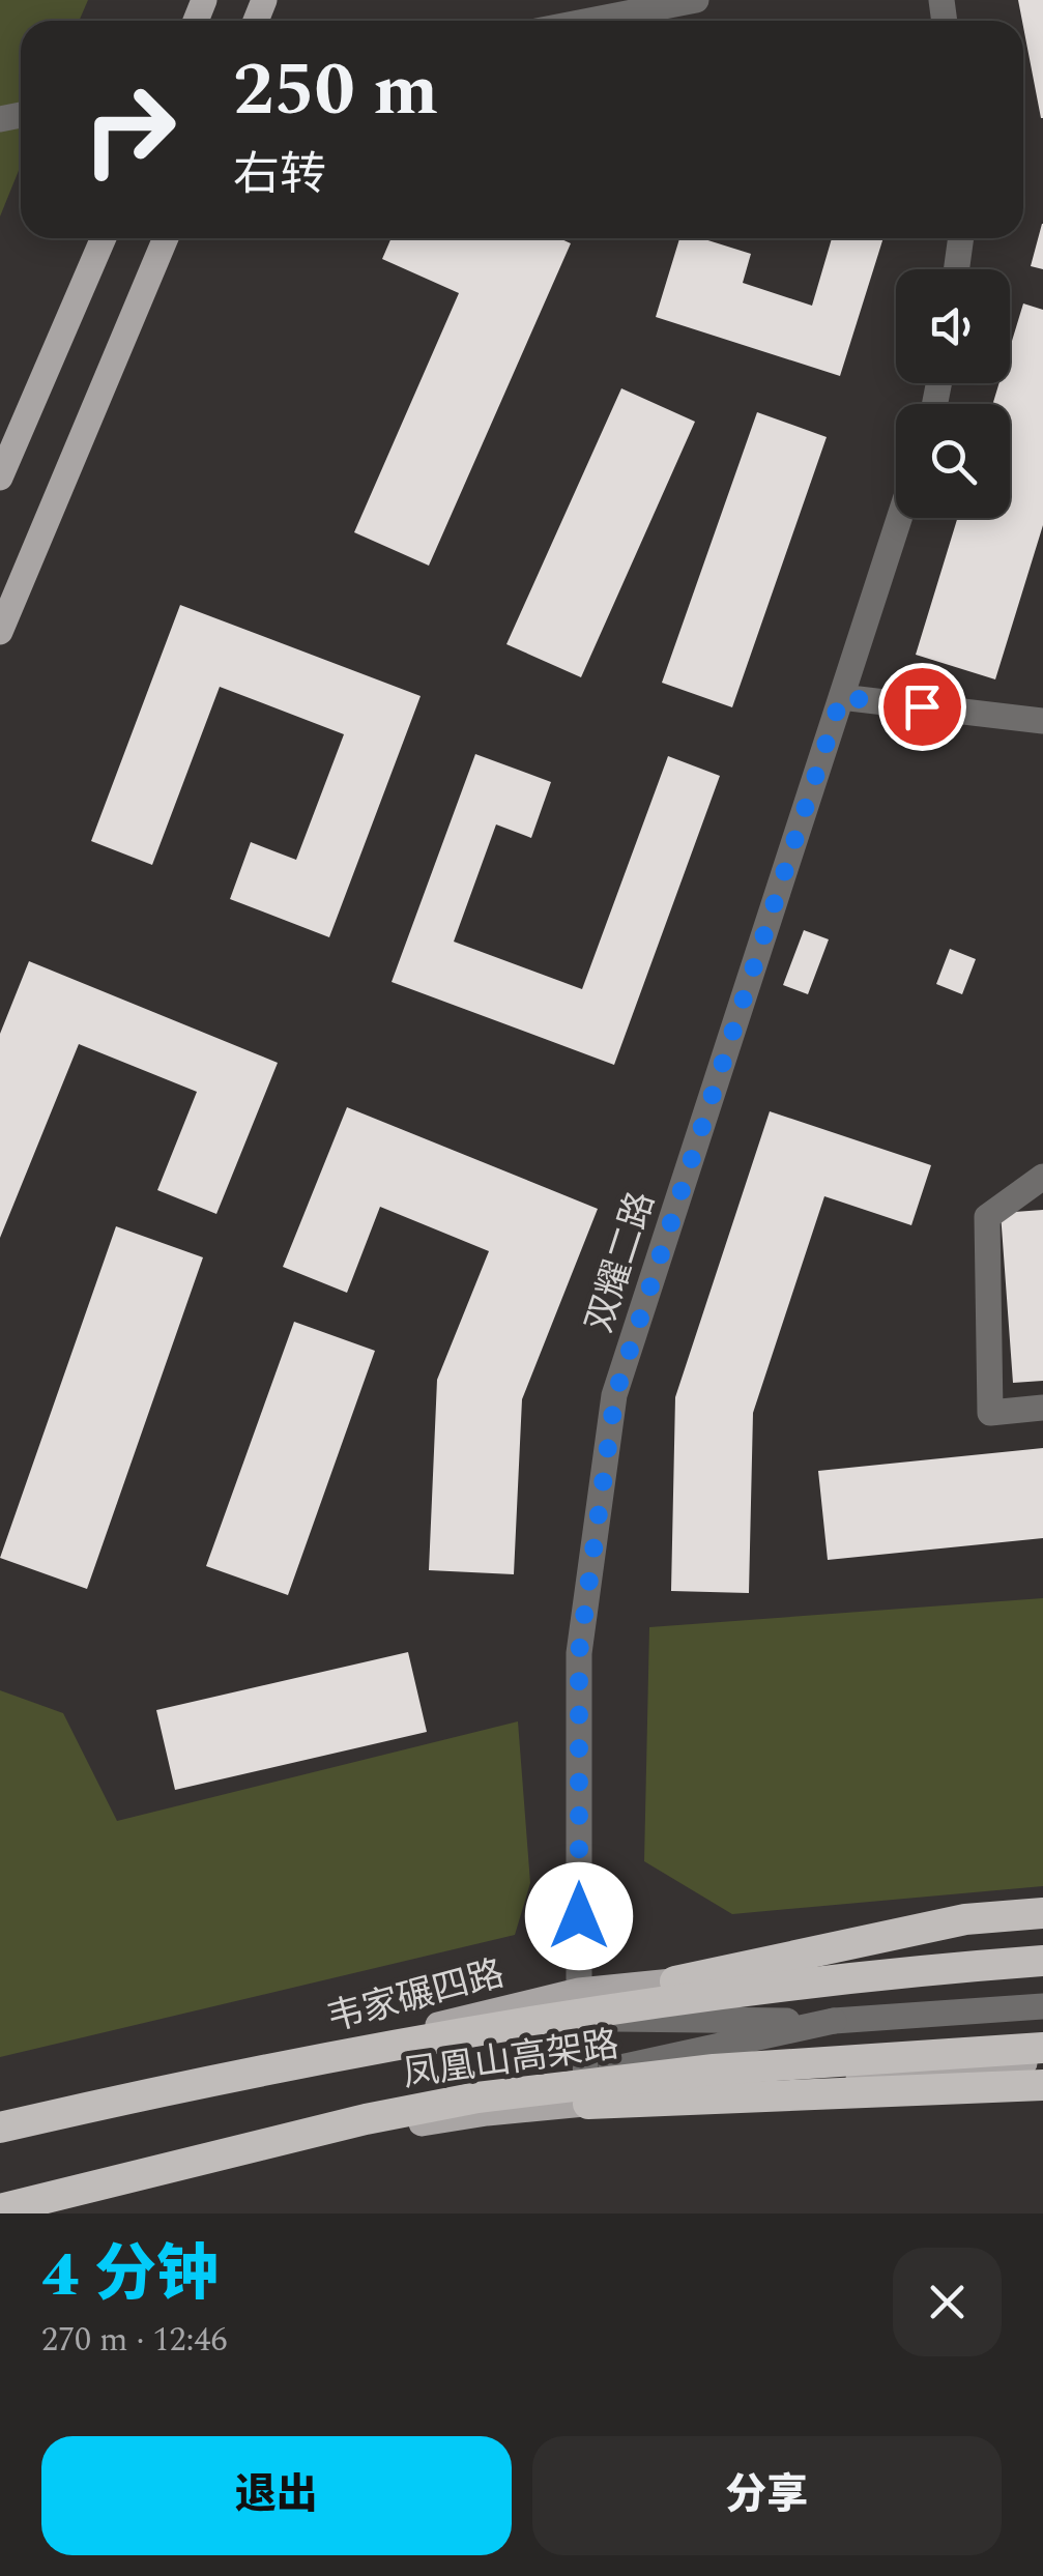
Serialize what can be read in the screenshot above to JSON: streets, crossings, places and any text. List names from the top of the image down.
{
  "streets": {
    "highway": ["凤凰山高架路"],
    "main road": ["韦家碾四路"],
    "street": ["双耀二路"]
  },
  "crossings": [
    ["双耀二路", "韦家碾四路"]
  ],
  "page": {
    "turn": ["250 m", "右转"],
    "heading": ["4 分钟", "270 m · 12:46"],
    "buttons": ["退出", "分享"]
  }
}
